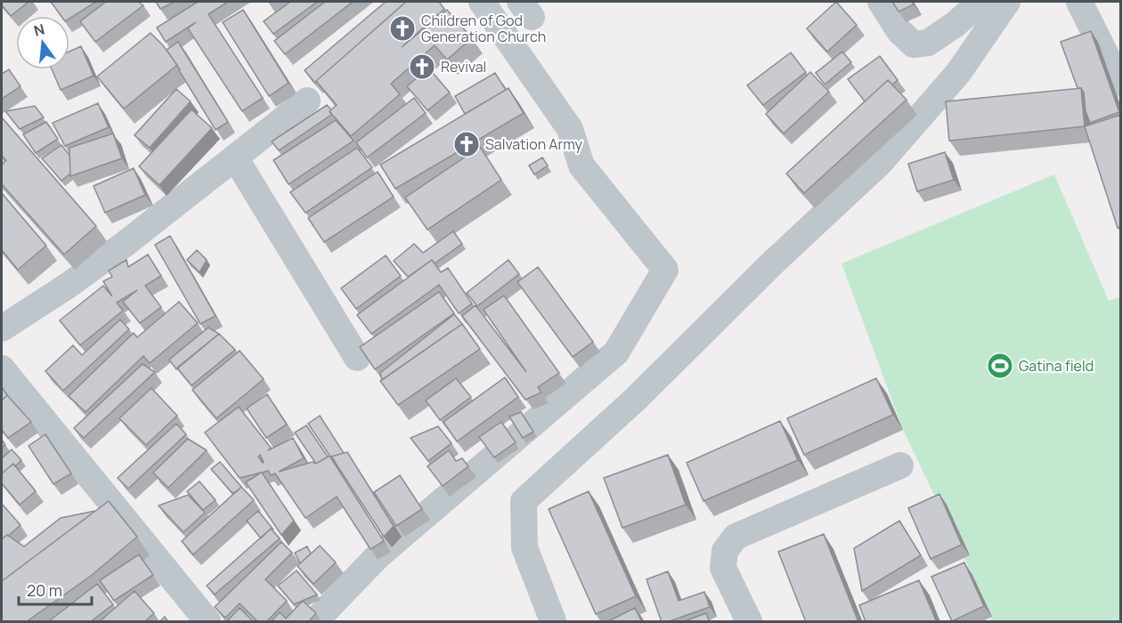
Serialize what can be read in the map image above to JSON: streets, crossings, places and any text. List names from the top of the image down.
{
  "places": {
    "church": ["Children of God Generation Church", "Revival", "Salvation Army"],
    "sports": ["Gatina field"]
  },
  "scale_bar": "20 m",
  "north": "top"
}
